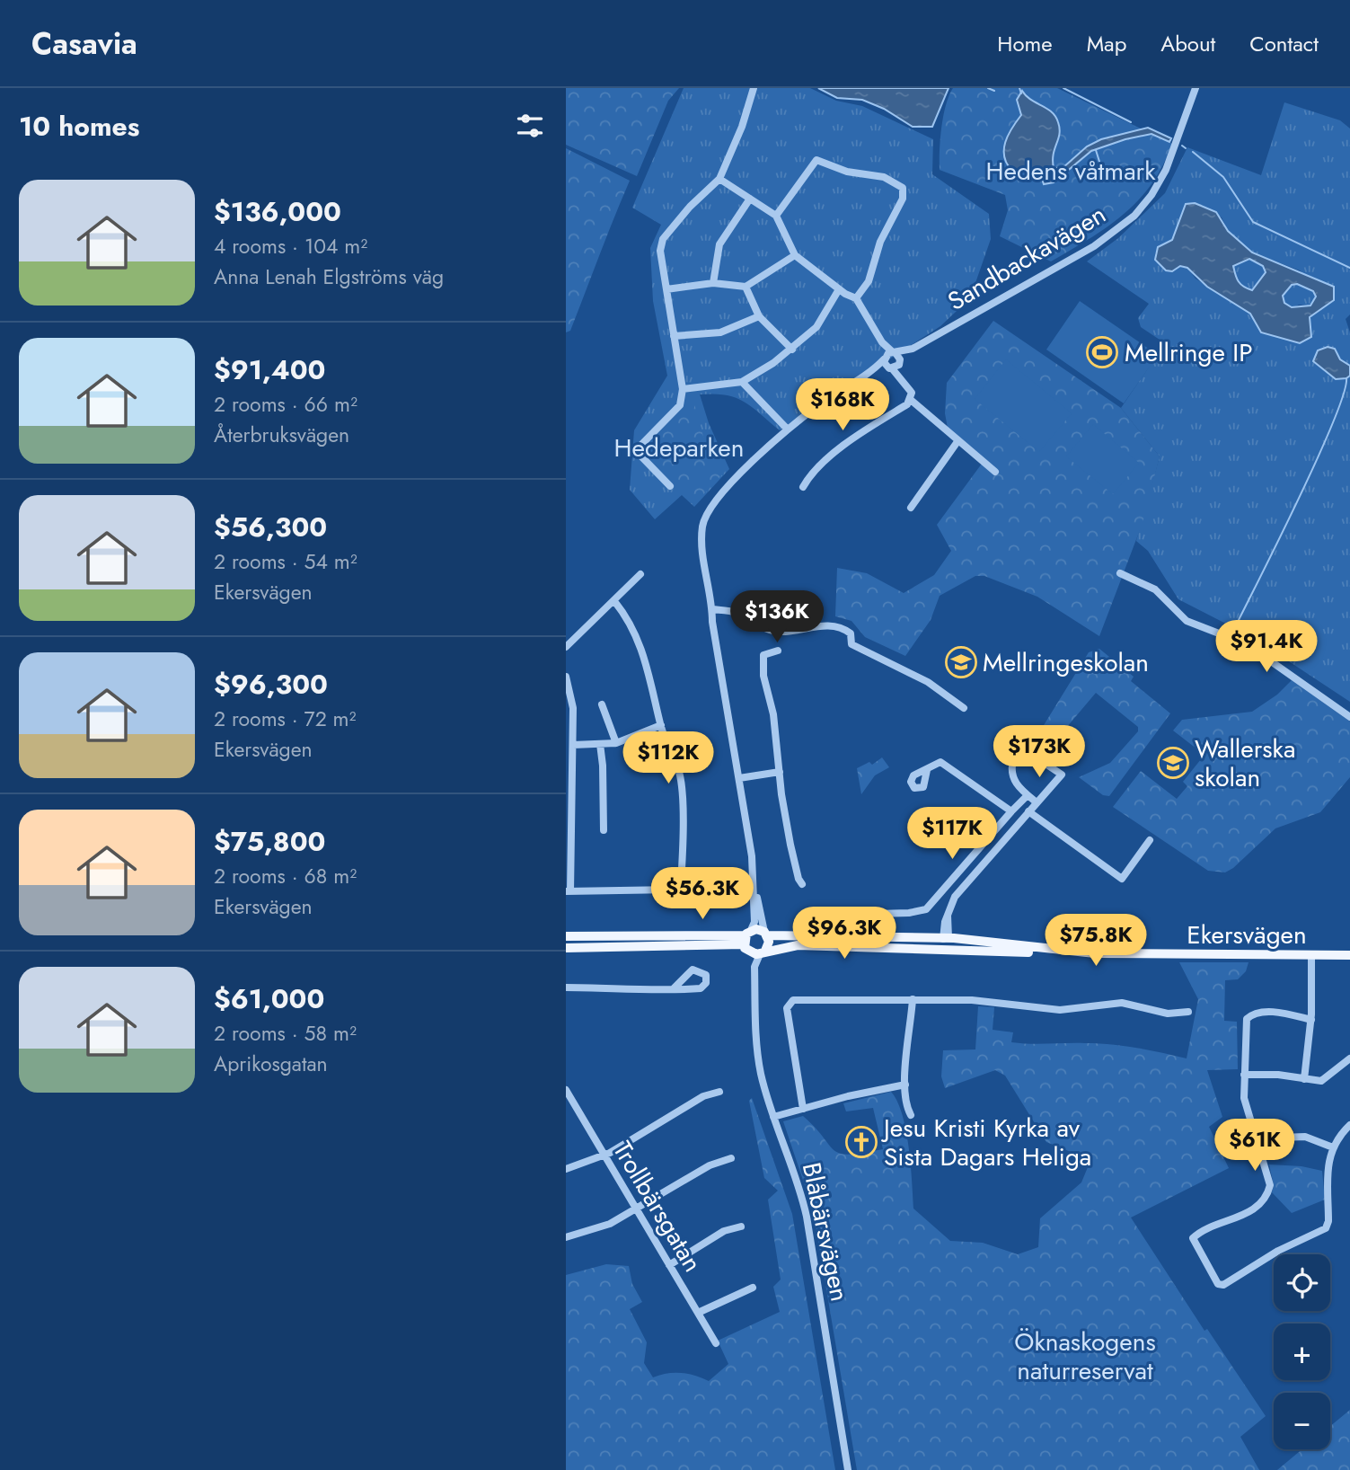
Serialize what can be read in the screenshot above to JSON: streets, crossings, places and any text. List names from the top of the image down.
{
  "streets": {
    "main road": ["Ekersvägen"],
    "street": ["Sandbackavägen", "Trollbärsgatan", "Blåbärsvägen"]
  },
  "crossings": [
    ["Ekersvägen", "Blåbärsvägen"]
  ],
  "parks": ["Hedens våtmark", "Hedeparken", "Öknaskogens naturreservat"],
  "places": {
    "sports": ["Mellringe IP"],
    "school or university": ["Mellringeskolan", "Wallerska skolan"],
    "church": ["Jesu Kristi Kyrka av Sista Dagars Heliga"]
  },
  "page": {
    "header": "Casavia",
    "nav": [
      "Home",
      "Map",
      "About",
      "Contact"
    ],
    "heading": "10 homes",
    "list": [
      {
        "name": "$136,000",
        "note": "4 rooms · 104 m² · Anna Lenah Elgströms väg"
      },
      {
        "name": "$91,400",
        "note": "2 rooms · 66 m² · Återbruksvägen"
      },
      {
        "name": "$56,300",
        "note": "2 rooms · 54 m² · Ekersvägen"
      },
      {
        "name": "$96,300",
        "note": "2 rooms · 72 m² · Ekersvägen"
      },
      {
        "name": "$75,800",
        "note": "2 rooms · 68 m² · Ekersvägen"
      },
      {
        "name": "$61,000",
        "note": "2 rooms · 58 m² · Aprikosgatan"
      }
    ],
    "price": [
      "$168K",
      "$136K",
      "$91.4K",
      "$173K",
      "$112K",
      "$117K",
      "$56.3K",
      "$96.3K",
      "$75.8K",
      "$61K"
    ],
    "map_buttons": ["+", "−"]
  }
}
